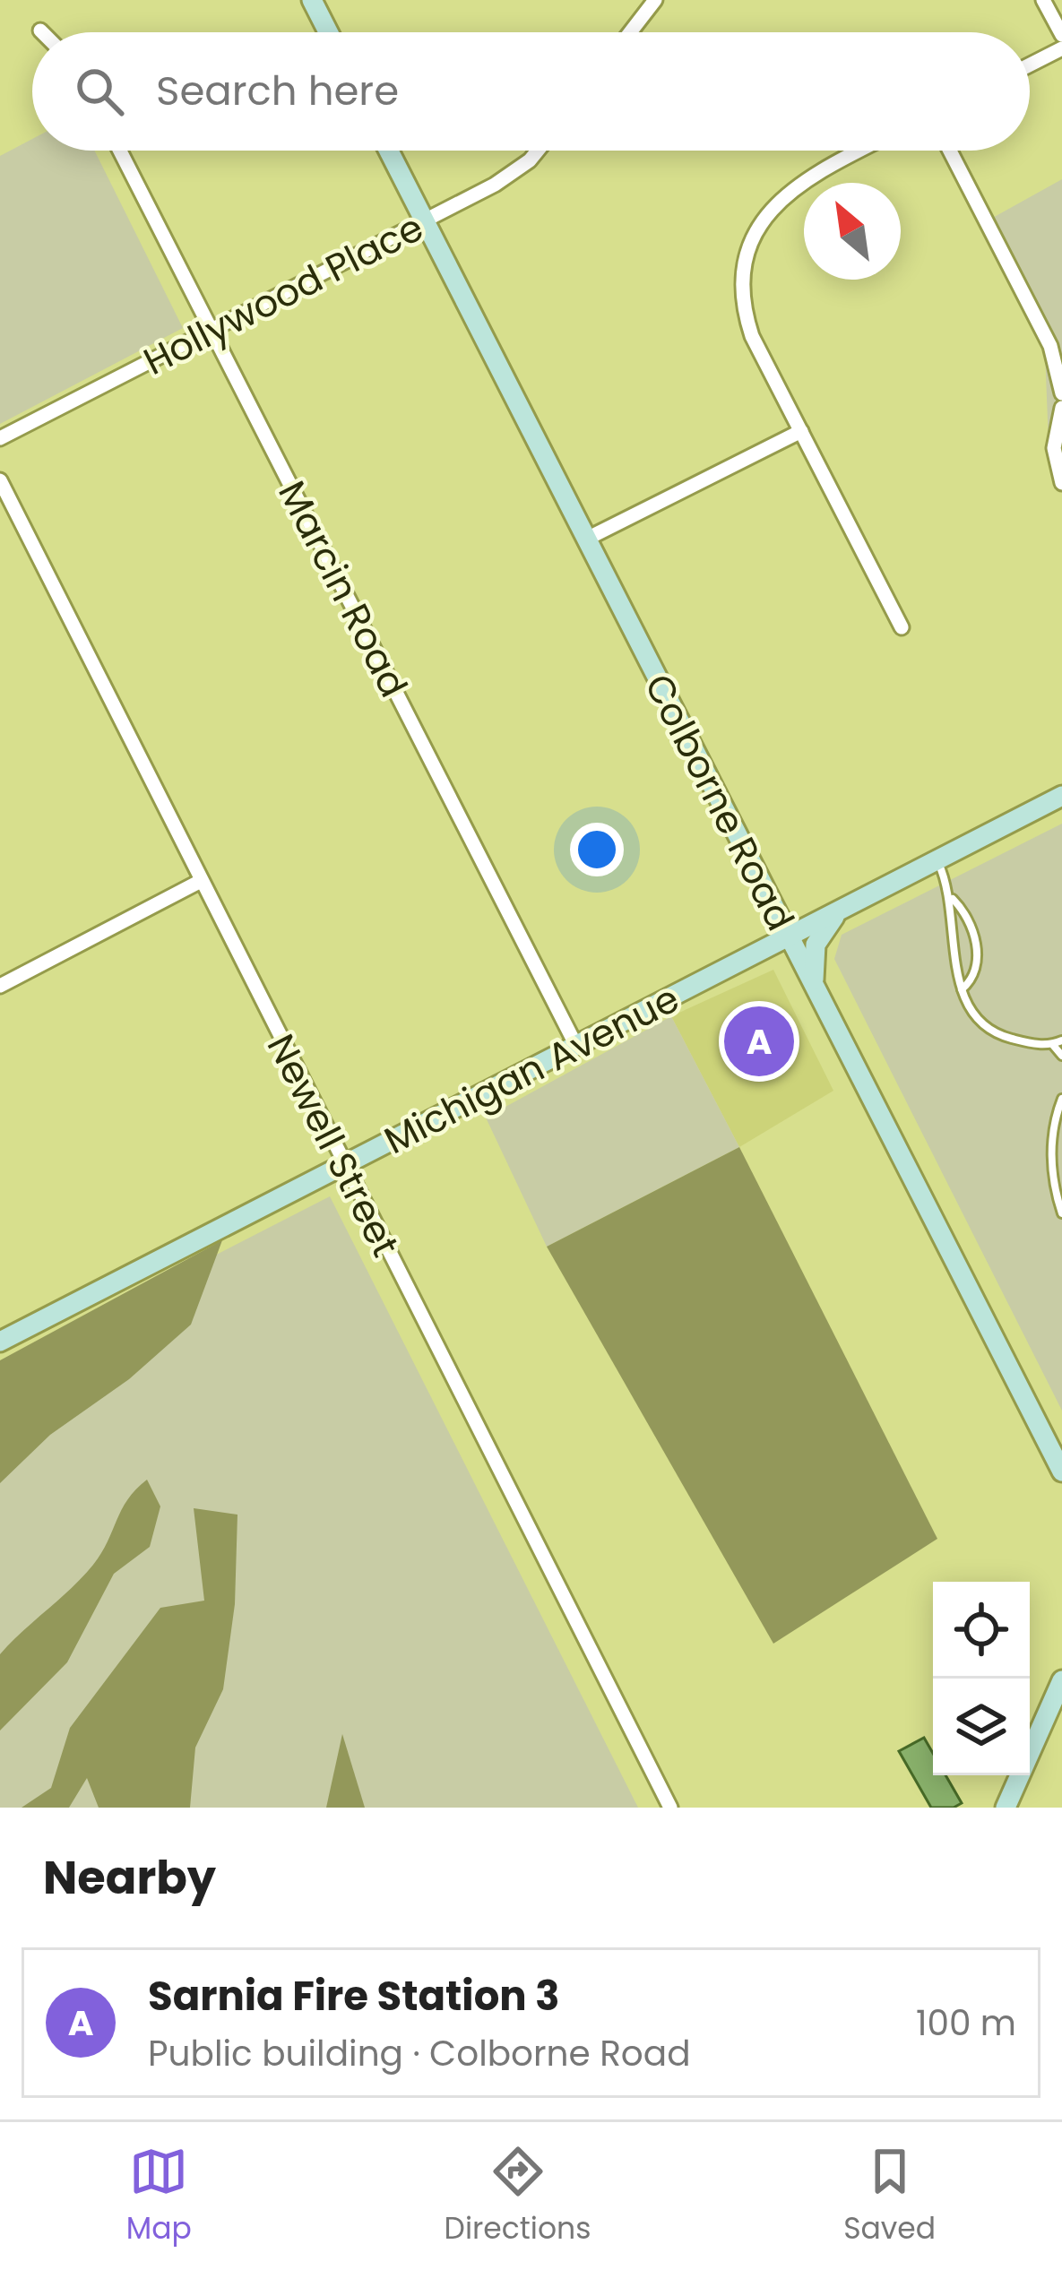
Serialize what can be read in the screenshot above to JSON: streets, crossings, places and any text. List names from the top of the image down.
{
  "streets": {
    "street": [
      "Hollywood Place",
      "Marcin Road",
      "Colborne Road",
      "Michigan Avenue",
      "Newell Street"
    ]
  },
  "crossings": [
    ["Hollywood Place", "Marcin Road"],
    ["Hollywood Place", "Colborne Road"],
    ["Marcin Road", "Michigan Avenue"],
    ["Colborne Road", "Michigan Avenue"],
    ["Michigan Avenue", "Newell Street"]
  ],
  "north": "top left",
  "page": {
    "search": "Search here",
    "pins": "A",
    "heading": "Nearby",
    "list": [
      {
        "mark": "A",
        "name": "Sarnia Fire Station 3",
        "note": "Public building · Colborne Road",
        "value": "100 m"
      }
    ],
    "nav": ["Map", "Directions", "Saved"]
  }
}
